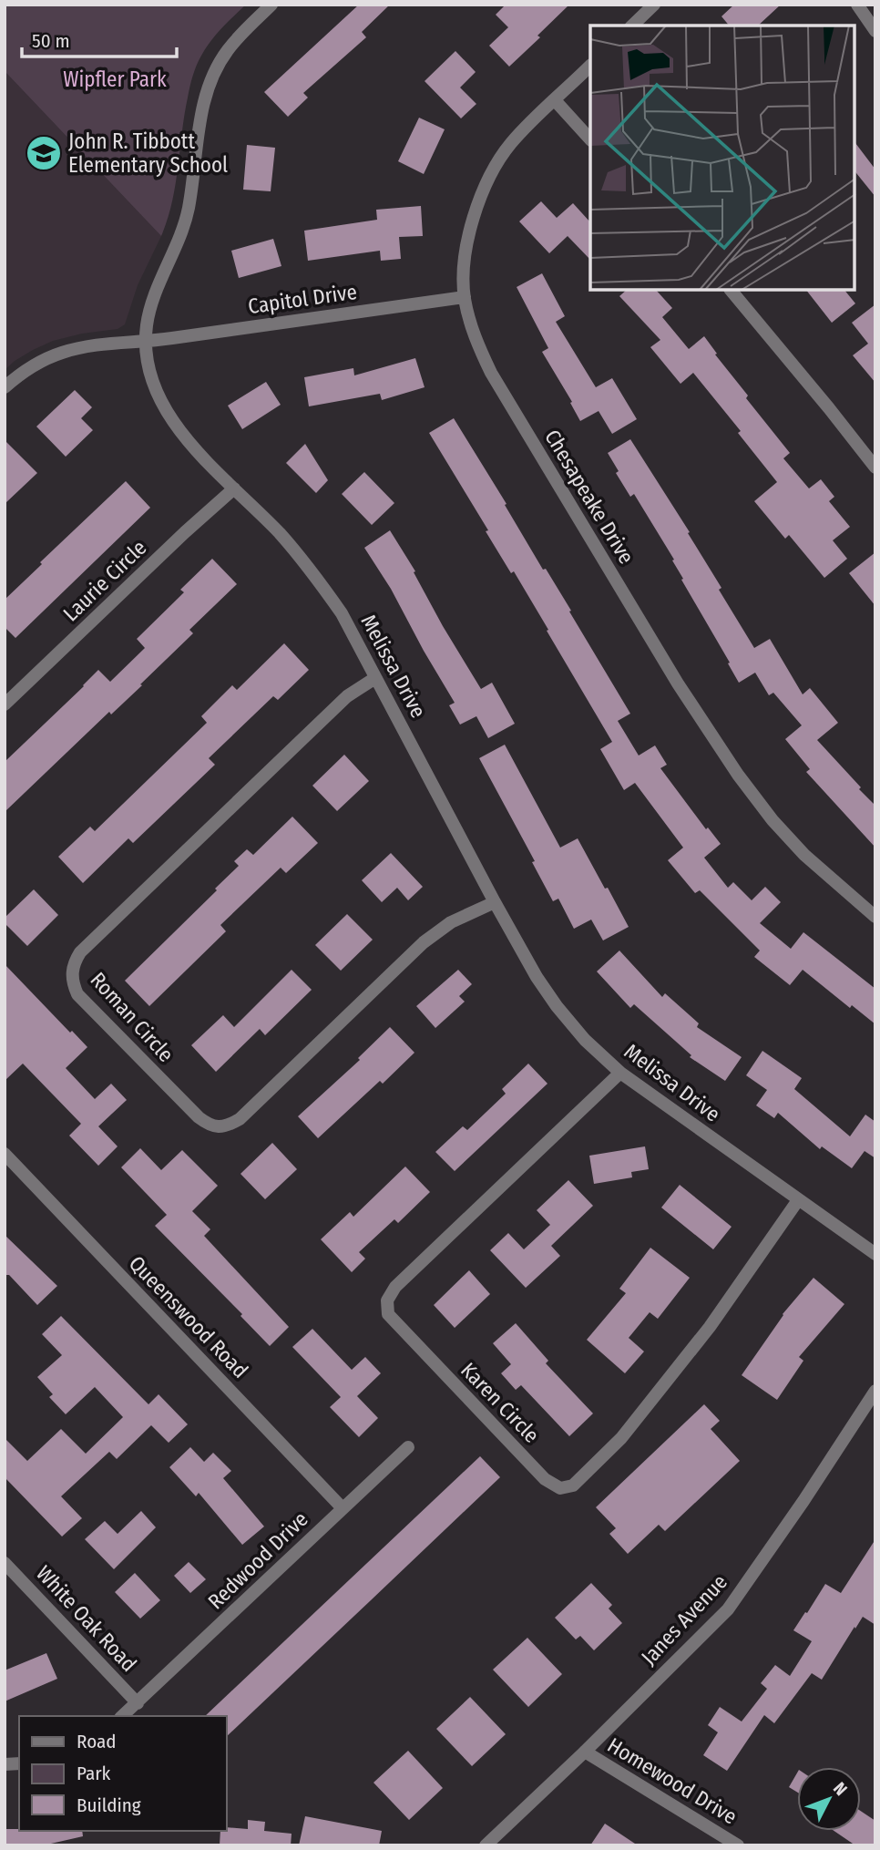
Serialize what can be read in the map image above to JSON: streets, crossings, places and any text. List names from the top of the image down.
{
  "streets": {
    "street": [
      "Capitol Drive",
      "Chesapeake Drive",
      "Laurie Circle",
      "Melissa Drive",
      "Roman Circle",
      "Queenswood Road",
      "Karen Circle",
      "Redwood Drive",
      "White Oak Road",
      "Janes Avenue",
      "Homewood Drive"
    ]
  },
  "crossings": [
    ["Capitol Drive", "Chesapeake Drive"],
    ["Capitol Drive", "Melissa Drive"],
    ["Laurie Circle", "Melissa Drive"],
    ["Melissa Drive", "Roman Circle"],
    ["Melissa Drive", "Karen Circle"],
    ["Queenswood Road", "Redwood Drive"],
    ["Redwood Drive", "White Oak Road"],
    ["Janes Avenue", "Homewood Drive"]
  ],
  "parks": ["Wipfler Park"],
  "places": {
    "school or university": ["John R. Tibbott Elementary School"]
  },
  "legend": ["Road", "Park", "Building"],
  "scale_bar": "50 m",
  "north": "top right"
}
